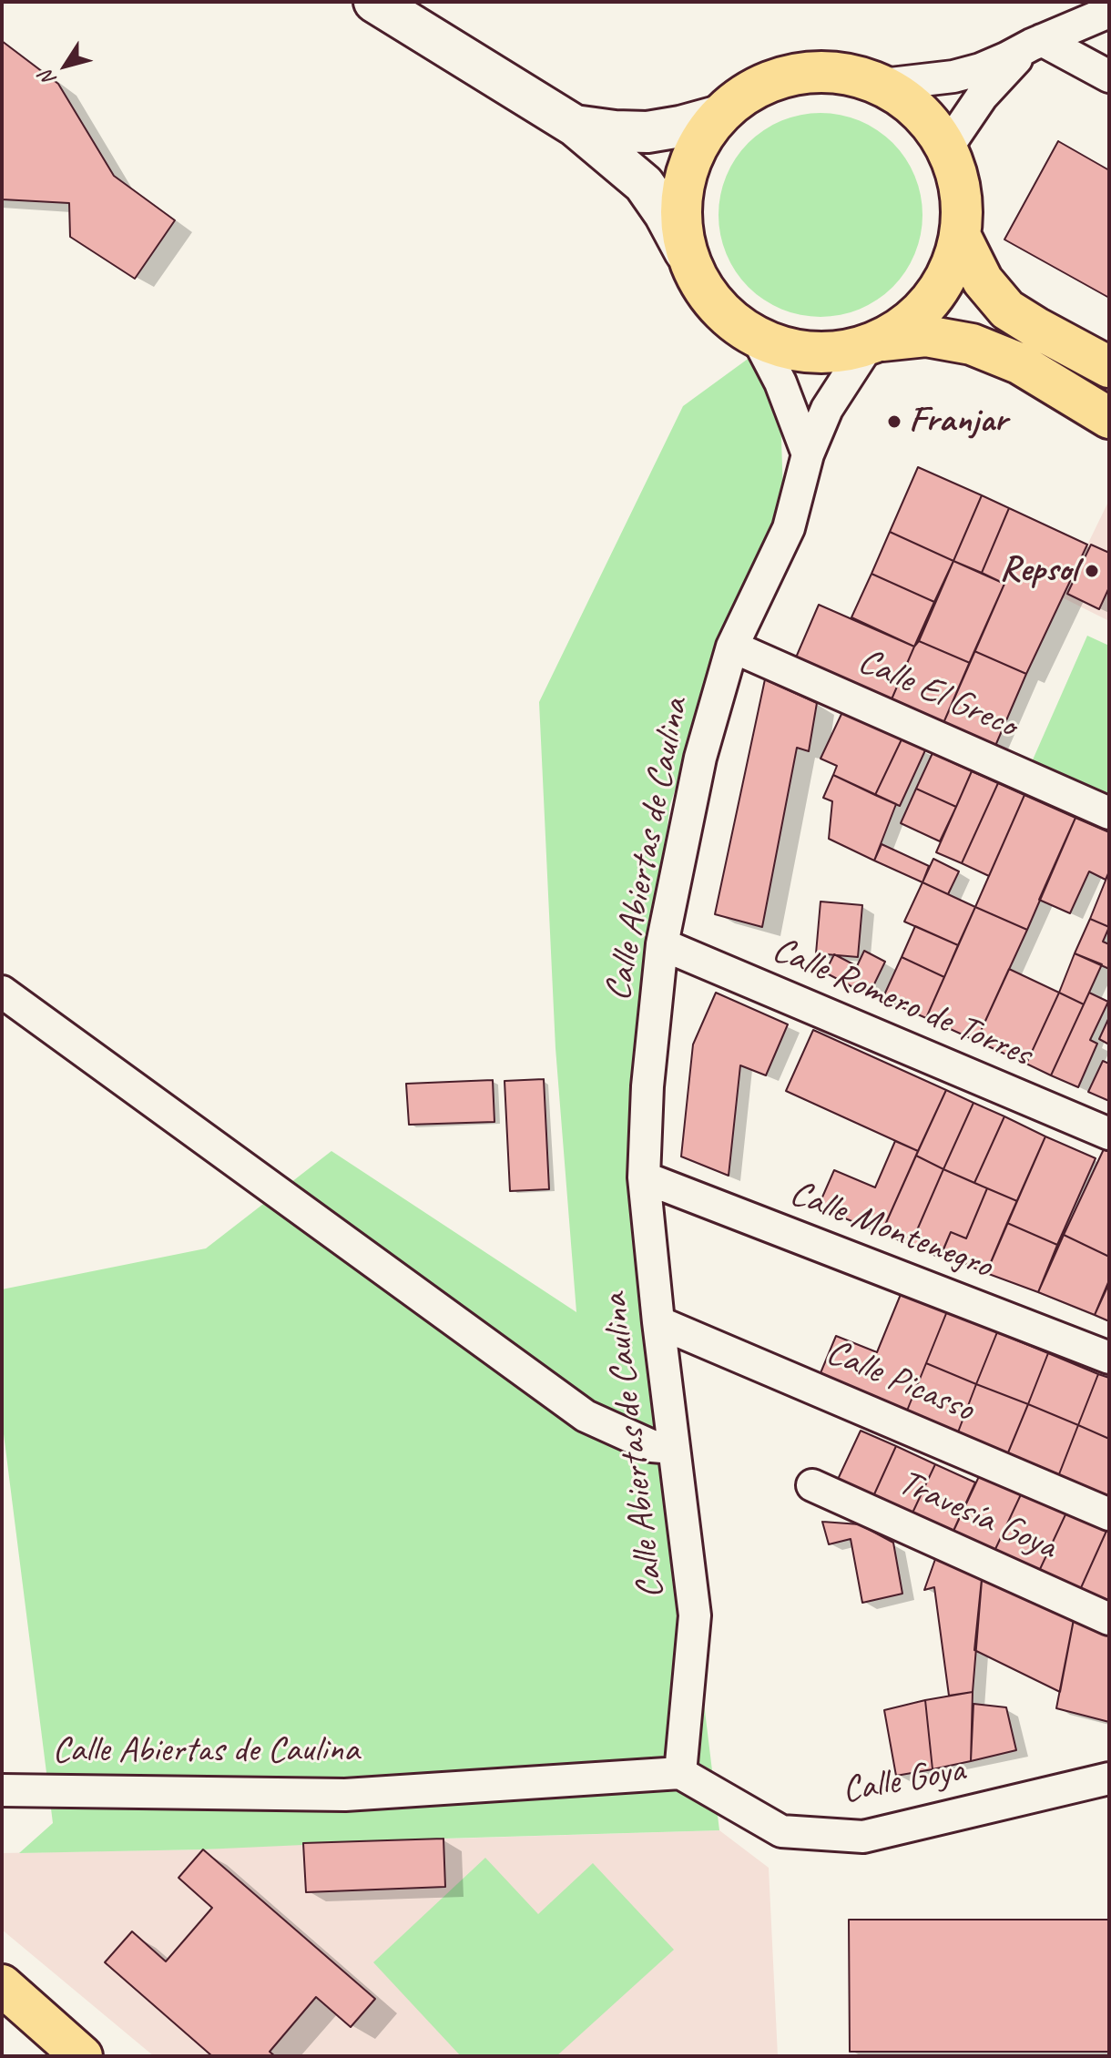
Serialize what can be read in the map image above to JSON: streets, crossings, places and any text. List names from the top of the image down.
{
  "streets": {
    "street": [
      "Calle El Greco",
      "Calle Abiertas de Caulina",
      "Calle Romero de Torres",
      "Calle Montenegro",
      "Calle Picasso",
      "Travesía Goya",
      "Calle Goya"
    ]
  },
  "crossings": [
    ["Calle El Greco", "Calle Abiertas de Caulina"],
    ["Calle Abiertas de Caulina", "Calle Romero de Torres"],
    ["Calle Abiertas de Caulina", "Calle Montenegro"],
    ["Calle Abiertas de Caulina", "Calle Picasso"],
    ["Calle Abiertas de Caulina", "Calle Goya"]
  ],
  "places": ["Franjar", "Repsol"],
  "north": "bottom left"
}
